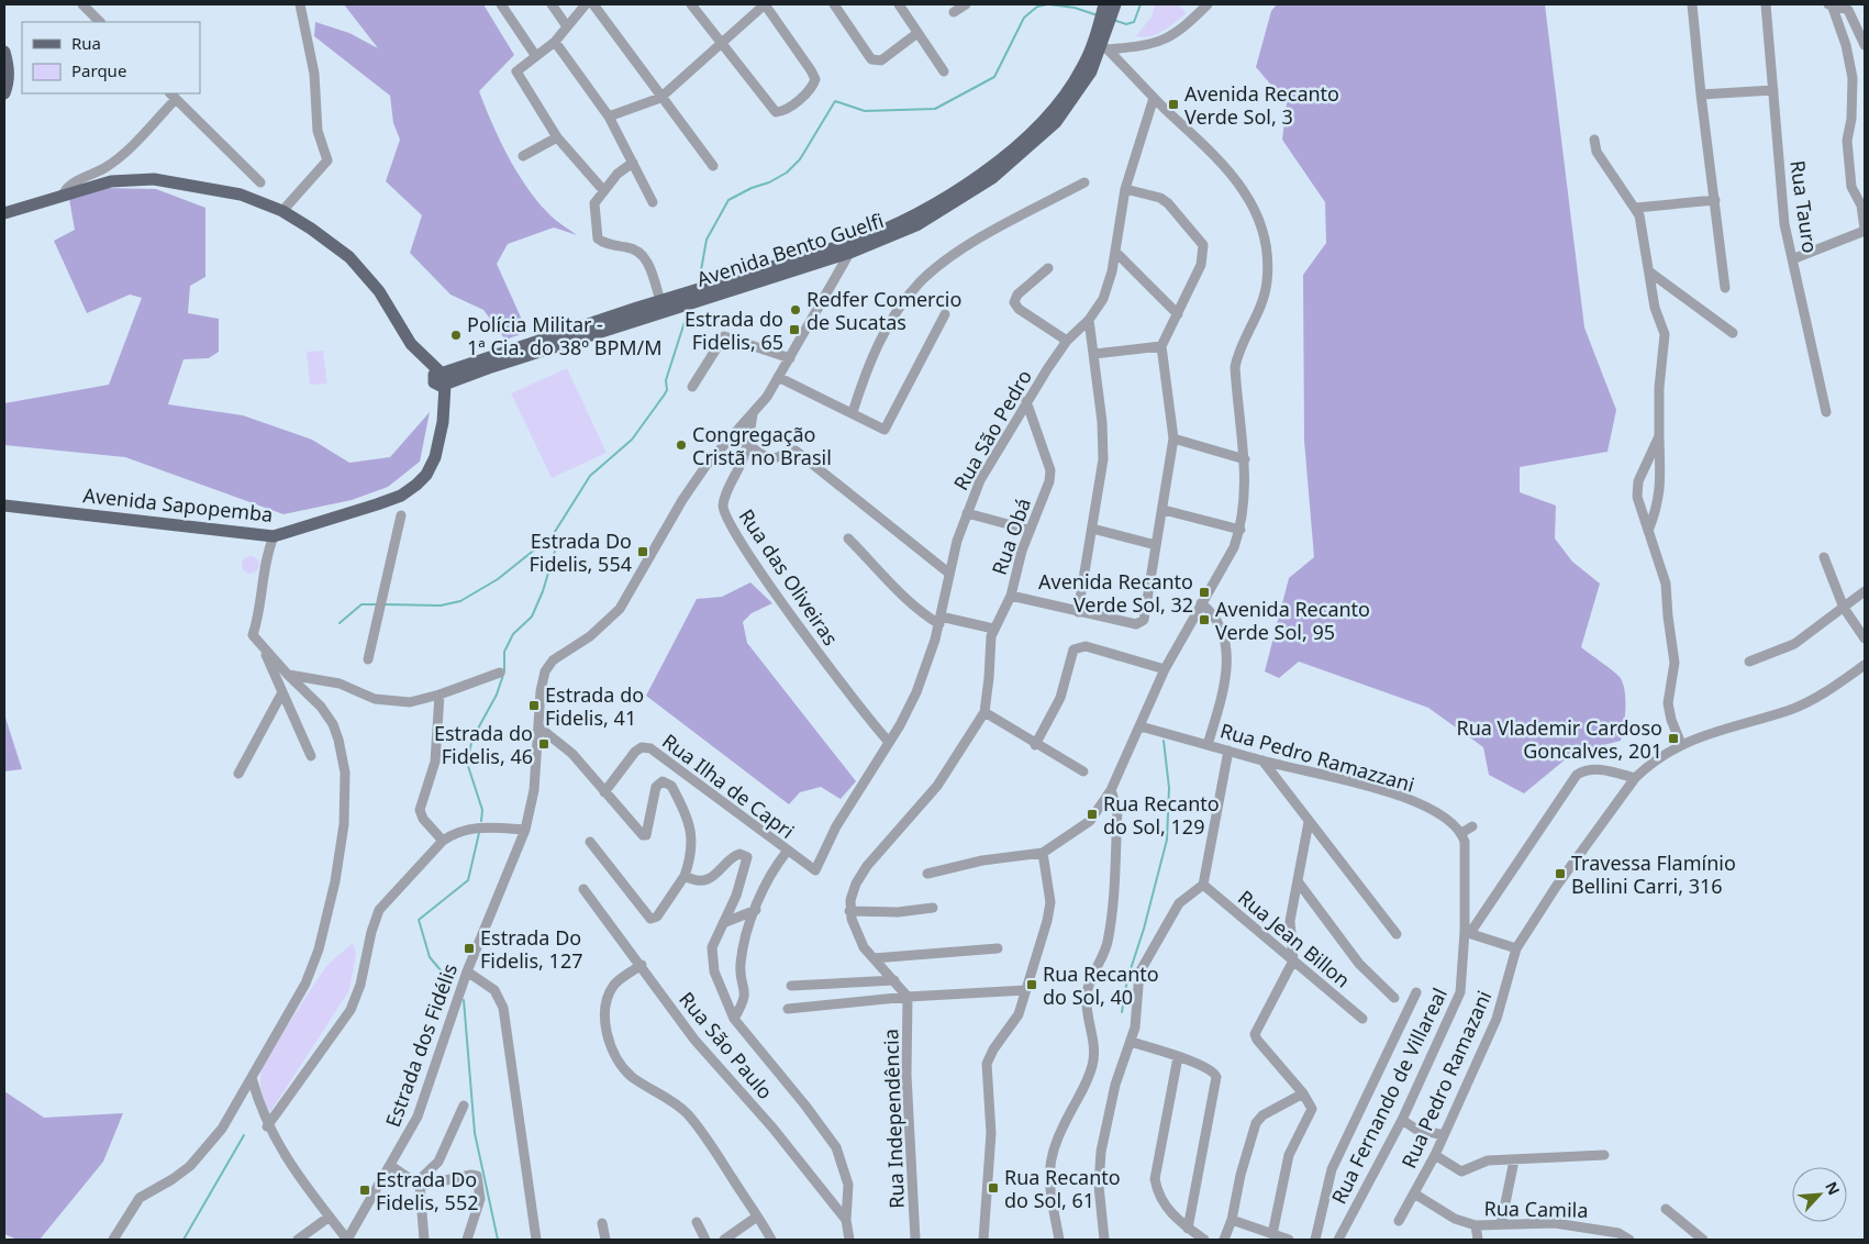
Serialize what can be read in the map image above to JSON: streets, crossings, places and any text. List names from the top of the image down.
{
  "streets": {
    "main road": ["Avenida Bento Guelfi", "Avenida Sapopemba"],
    "street": [
      "Rua Tauro",
      "Rua São Pedro",
      "Rua Obá",
      "Rua das Oliveiras",
      "Rua Pedro Ramazzani",
      "Rua Ilha de Capri",
      "Rua Jean Billon",
      "Estrada dos Fidélis",
      "Rua São Paulo",
      "Rua Pedro Ramazani",
      "Rua Fernando de Villareal",
      "Rua Independência",
      "Rua Camila"
    ]
  },
  "crossings": [
    ["Avenida Bento Guelfi", "Avenida Sapopemba"],
    ["Avenida Bento Guelfi", "Estrada dos Fidélis"],
    ["Rua São Pedro", "Rua Obá"],
    ["Rua São Pedro", "Rua das Oliveiras"],
    ["Rua São Pedro", "Rua Ilha de Capri"],
    ["Rua das Oliveiras", "Estrada dos Fidélis"],
    ["Rua Pedro Ramazzani", "Rua Fernando de Villareal"],
    ["Rua Pedro Ramazani", "Rua Camila"]
  ],
  "places": {
    "transit": [
      "Avenida Recanto Verde Sol, 3",
      "Estrada do Fidelis, 65",
      "Estrada Do Fidelis, 554",
      "Avenida Recanto Verde Sol, 32",
      "Avenida Recanto Verde Sol, 95",
      "Estrada do Fidelis, 41",
      "Rua Vlademir Cardoso Goncalves, 201",
      "Estrada do Fidelis, 46",
      "Rua Recanto do Sol, 129",
      "Travessa Flamínio Bellini Carri, 316",
      "Estrada Do Fidelis, 127",
      "Rua Recanto do Sol, 40",
      "Rua Recanto do Sol, 61",
      "Estrada Do Fidelis, 552"
    ],
    "other": ["Redfer Comercio de Sucatas", "Polícia Militar - 1ª Cia. do 38º BPM/M", "Congregação Cristã no Brasil"]
  },
  "legend": ["Rua", "Parque"],
  "north": "top right"
}
